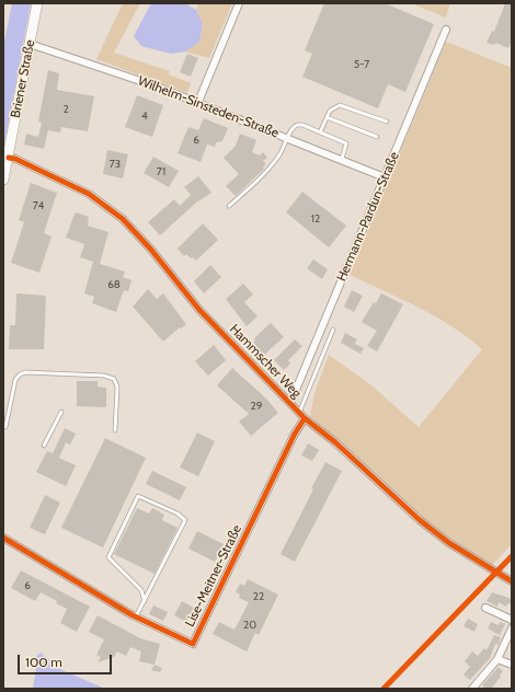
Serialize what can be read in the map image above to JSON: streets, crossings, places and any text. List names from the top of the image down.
{
  "streets": {
    "street": [
      "Briener Straße",
      "Wilhelm-Sinsteden-Straße",
      "Hermann-Pardun-Straße",
      "Hammscher Weg",
      "Lise-Meitner-Straße"
    ]
  },
  "crossings": [
    ["Briener Straße", "Wilhelm-Sinsteden-Straße"],
    ["Briener Straße", "Hammscher Weg"],
    ["Wilhelm-Sinsteden-Straße", "Hermann-Pardun-Straße"],
    ["Hermann-Pardun-Straße", "Hammscher Weg"],
    ["Hammscher Weg", "Lise-Meitner-Straße"]
  ],
  "house_numbers": [
    "5-7",
    "2",
    "4",
    "6",
    "73",
    "71",
    "74",
    "12",
    "68",
    "29",
    "6",
    "22",
    "20"
  ],
  "scale_bar": "100 m"
}
